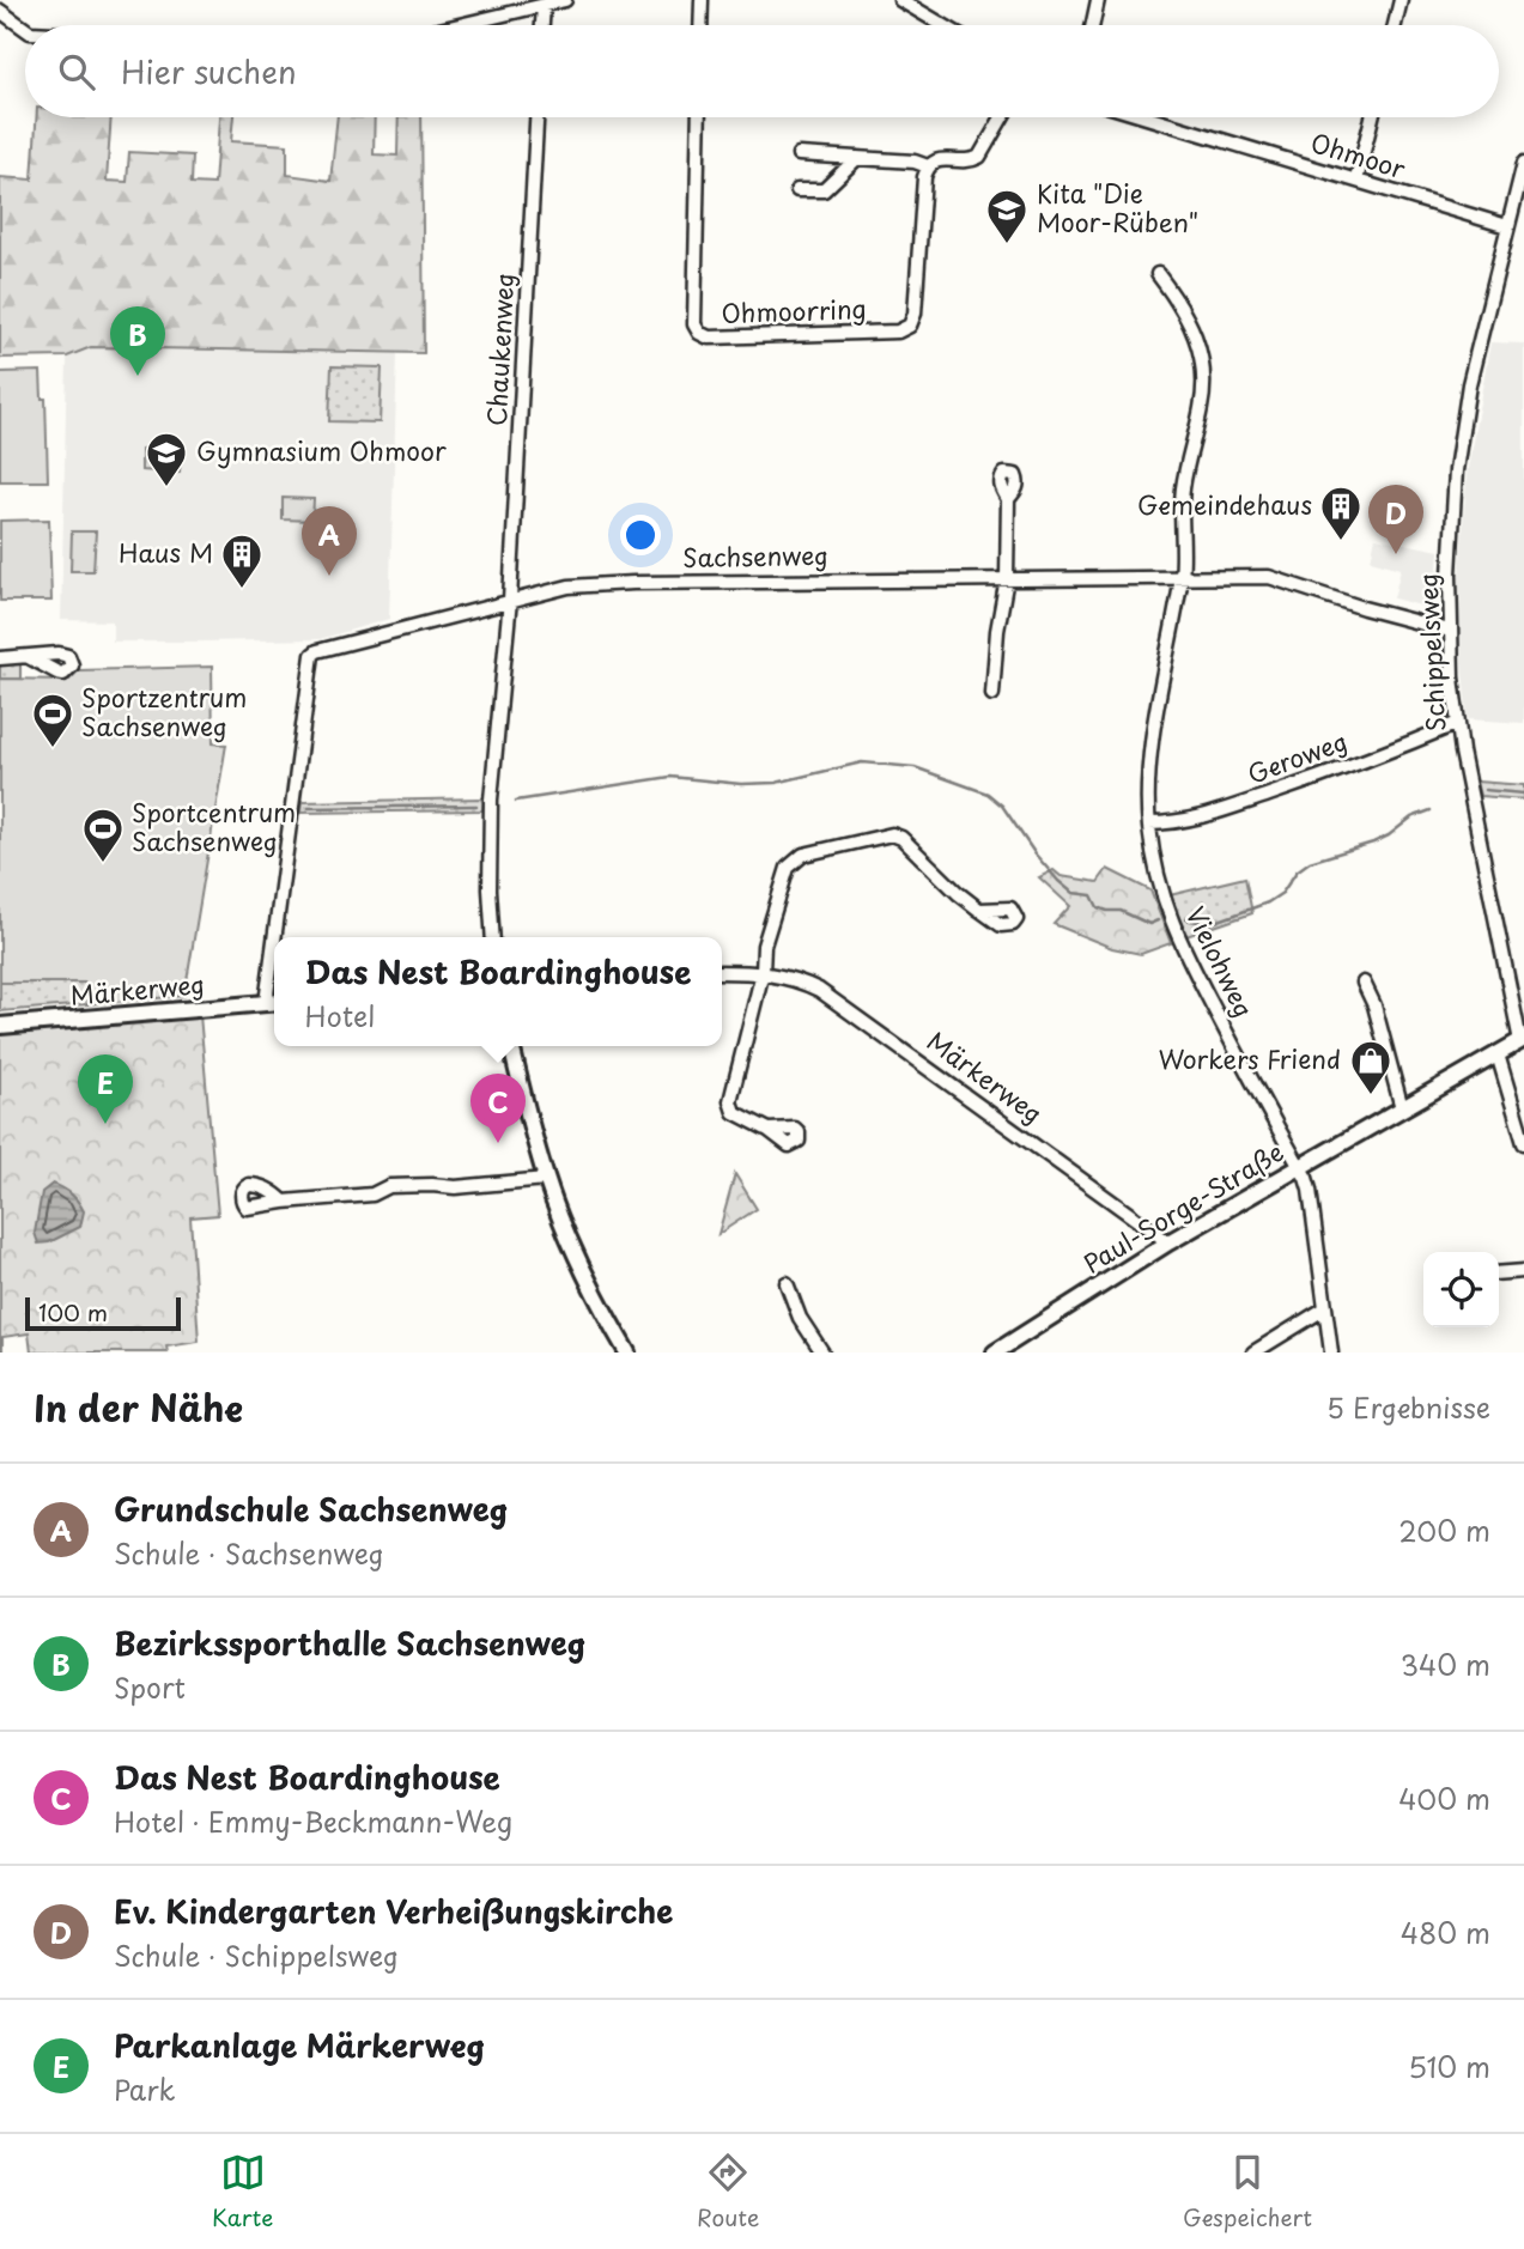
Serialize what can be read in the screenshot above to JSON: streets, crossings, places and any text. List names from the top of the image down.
{
  "streets": {
    "street": [
      "Ohmoor",
      "Ohmoorring",
      "Chaukenweg",
      "Sachsenweg",
      "Schippelsweg",
      "Geroweg",
      "Vielohweg",
      "Märkerweg",
      "Paul-Sorge-Straße"
    ]
  },
  "crossings": [
    ["Ohmoor", "Schippelsweg"],
    ["Chaukenweg", "Sachsenweg"],
    ["Sachsenweg", "Schippelsweg"],
    ["Sachsenweg", "Vielohweg"],
    ["Schippelsweg", "Geroweg"],
    ["Schippelsweg", "Paul-Sorge-Straße"],
    ["Geroweg", "Vielohweg"],
    ["Vielohweg", "Paul-Sorge-Straße"],
    ["Märkerweg", "Paul-Sorge-Straße"]
  ],
  "places": {
    "school or university": ["Kita \"Die Moor-Rüben\"", "Gymnasium Ohmoor"],
    "building": ["Gemeindehaus", "Haus M"],
    "sports": ["Sportzentrum Sachsenweg", "Sportcentrum Sachsenweg"],
    "shop": ["Workers Friend"]
  },
  "scale_bar": "100 m",
  "page": {
    "search": "Hier suchen",
    "pins": [
      "B",
      "D",
      "A",
      "E",
      "C"
    ],
    "popup": ["Das Nest Boardinghouse", "Hotel"],
    "scale": "100 m",
    "heading": ["In der Nähe", "5 Ergebnisse"],
    "list": [
      {
        "mark": "A",
        "name": "Grundschule Sachsenweg",
        "note": "Schule · Sachsenweg",
        "value": "200 m"
      },
      {
        "mark": "B",
        "name": "Bezirkssporthalle Sachsenweg",
        "note": "Sport",
        "value": "340 m"
      },
      {
        "mark": "C",
        "name": "Das Nest Boardinghouse",
        "note": "Hotel · Emmy-Beckmann-Weg",
        "value": "400 m"
      },
      {
        "mark": "D",
        "name": "Ev. Kindergarten Verheißungskirche",
        "note": "Schule · Schippelsweg",
        "value": "480 m"
      },
      {
        "mark": "E",
        "name": "Parkanlage Märkerweg",
        "note": "Park",
        "value": "510 m"
      }
    ],
    "nav": ["Karte", "Route", "Gespeichert"]
  }
}
